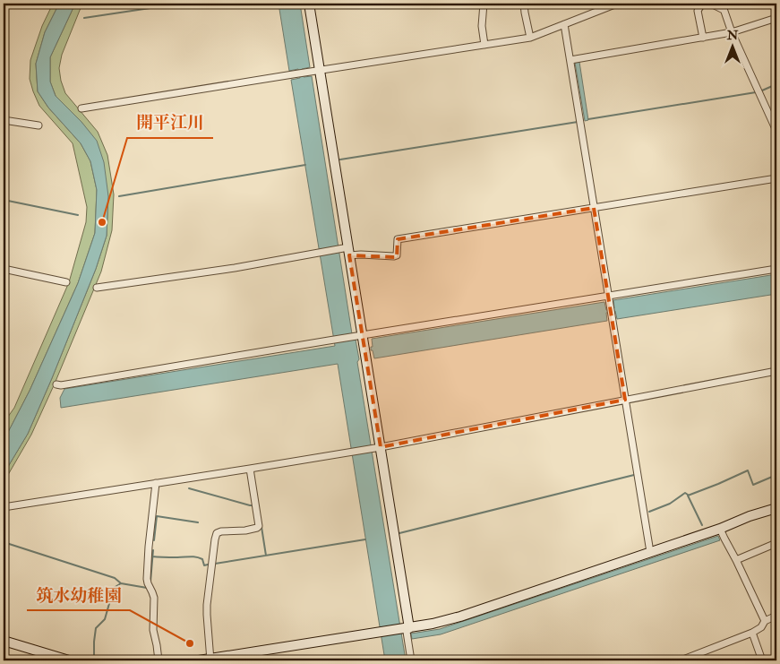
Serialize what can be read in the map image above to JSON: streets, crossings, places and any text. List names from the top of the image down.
{
  "places": ["開平江川", "筑水幼稚園"],
  "north": "top"
}
